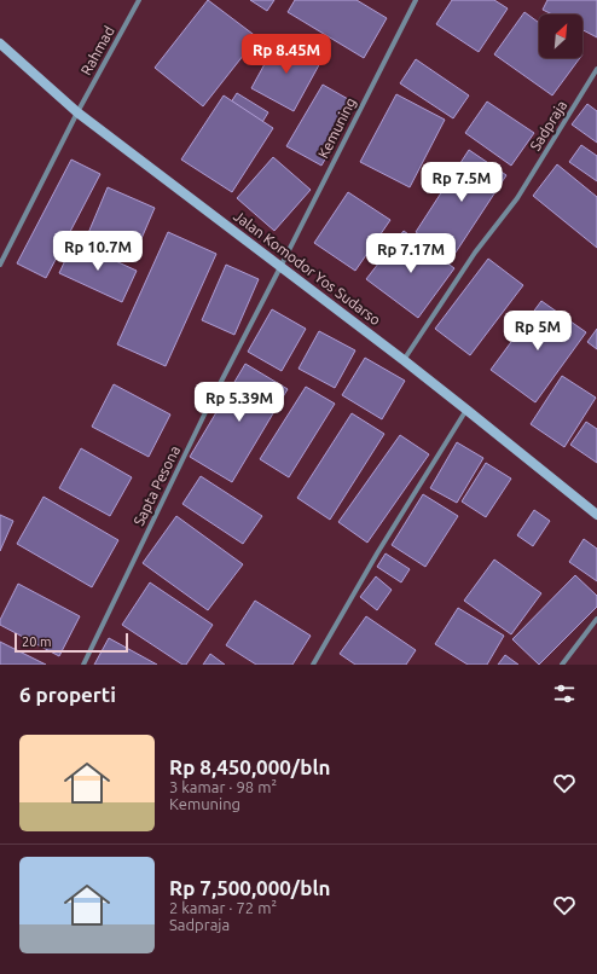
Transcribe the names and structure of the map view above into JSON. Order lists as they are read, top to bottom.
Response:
{
  "streets": {
    "street": [
      "Rahmad",
      "Sadpraja",
      "Kemuning",
      "Jalan Komodor Yos Sudarso",
      "Sapta Pesona"
    ]
  },
  "crossings": [
    ["Rahmad", "Jalan Komodor Yos Sudarso"],
    ["Sadpraja", "Jalan Komodor Yos Sudarso"],
    ["Kemuning", "Jalan Komodor Yos Sudarso"],
    ["Kemuning", "Sapta Pesona"],
    ["Jalan Komodor Yos Sudarso", "Sapta Pesona"]
  ],
  "scale_bar": "20 m",
  "north": "top right",
  "page": {
    "price": [
      "Rp 8.45M",
      "Rp 7.5M",
      "Rp 10.7M",
      "Rp 7.17M",
      "Rp 5M",
      "Rp 5.39M"
    ],
    "scale": "20 m",
    "heading": "6 properti",
    "list": [
      {
        "name": "Rp 8,450,000/bln",
        "note": "3 kamar · 98 m² · Kemuning"
      },
      {
        "name": "Rp 7,500,000/bln",
        "note": "2 kamar · 72 m² · Sadpraja"
      }
    ]
  }
}
